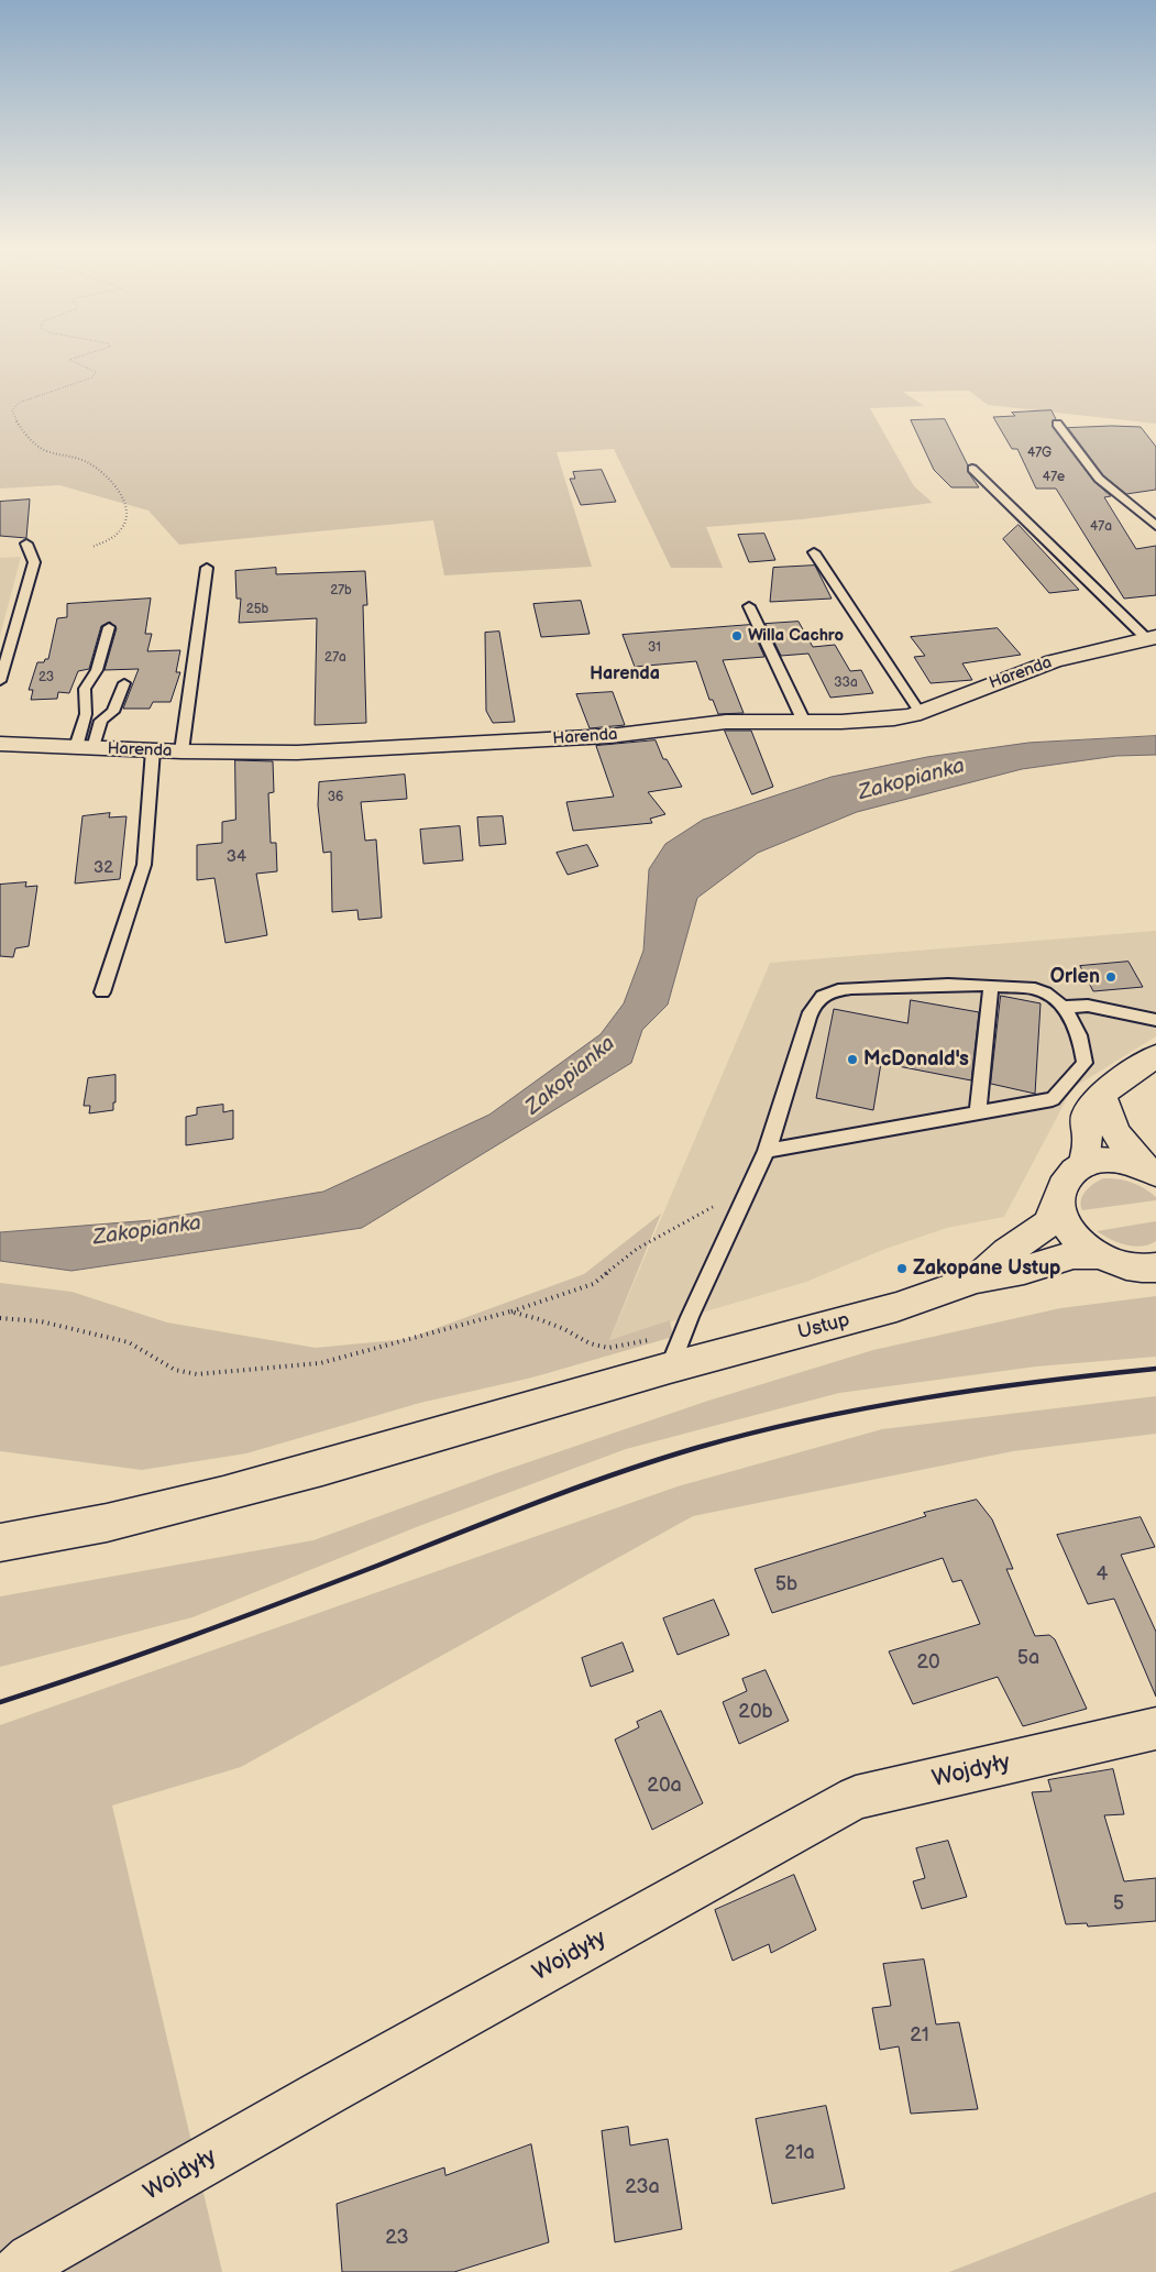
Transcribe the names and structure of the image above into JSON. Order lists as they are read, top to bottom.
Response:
{
  "streets": {
    "street": ["Harenda", "Ustup", "Wojdyły"]
  },
  "districts": ["Harenda"],
  "water": ["Zakopianka"],
  "places": [
    "Willa Cachro",
    "Orlen",
    "McDonald's",
    "Zakopane Ustup"
  ],
  "house_numbers": [
    "47G",
    "47e",
    "47a",
    "27b",
    "25b",
    "31",
    "27a",
    "23",
    "33a",
    "36",
    "34",
    "32",
    "4",
    "5b",
    "5a",
    "20",
    "20b",
    "20a",
    "5",
    "21",
    "21a",
    "23a",
    "23"
  ]
}
